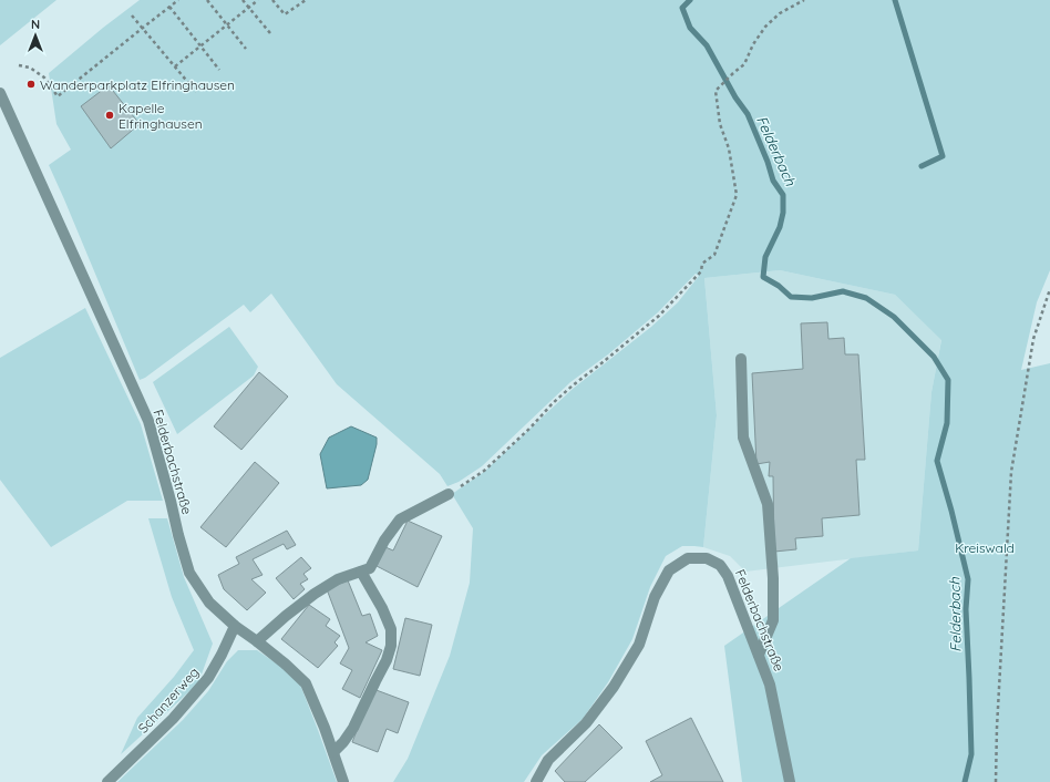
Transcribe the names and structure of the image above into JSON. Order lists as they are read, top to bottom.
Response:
{
  "streets": {
    "street": ["Felderbachstraße", "Schanzerweg"]
  },
  "crossings": [
    ["Felderbachstraße", "Schanzerweg"]
  ],
  "water": ["Felderbach"],
  "parks": ["Kreiswald"],
  "places": ["Wanderparkplatz Elfringhausen", "Kapelle Elfringhausen"],
  "north": "top"
}
